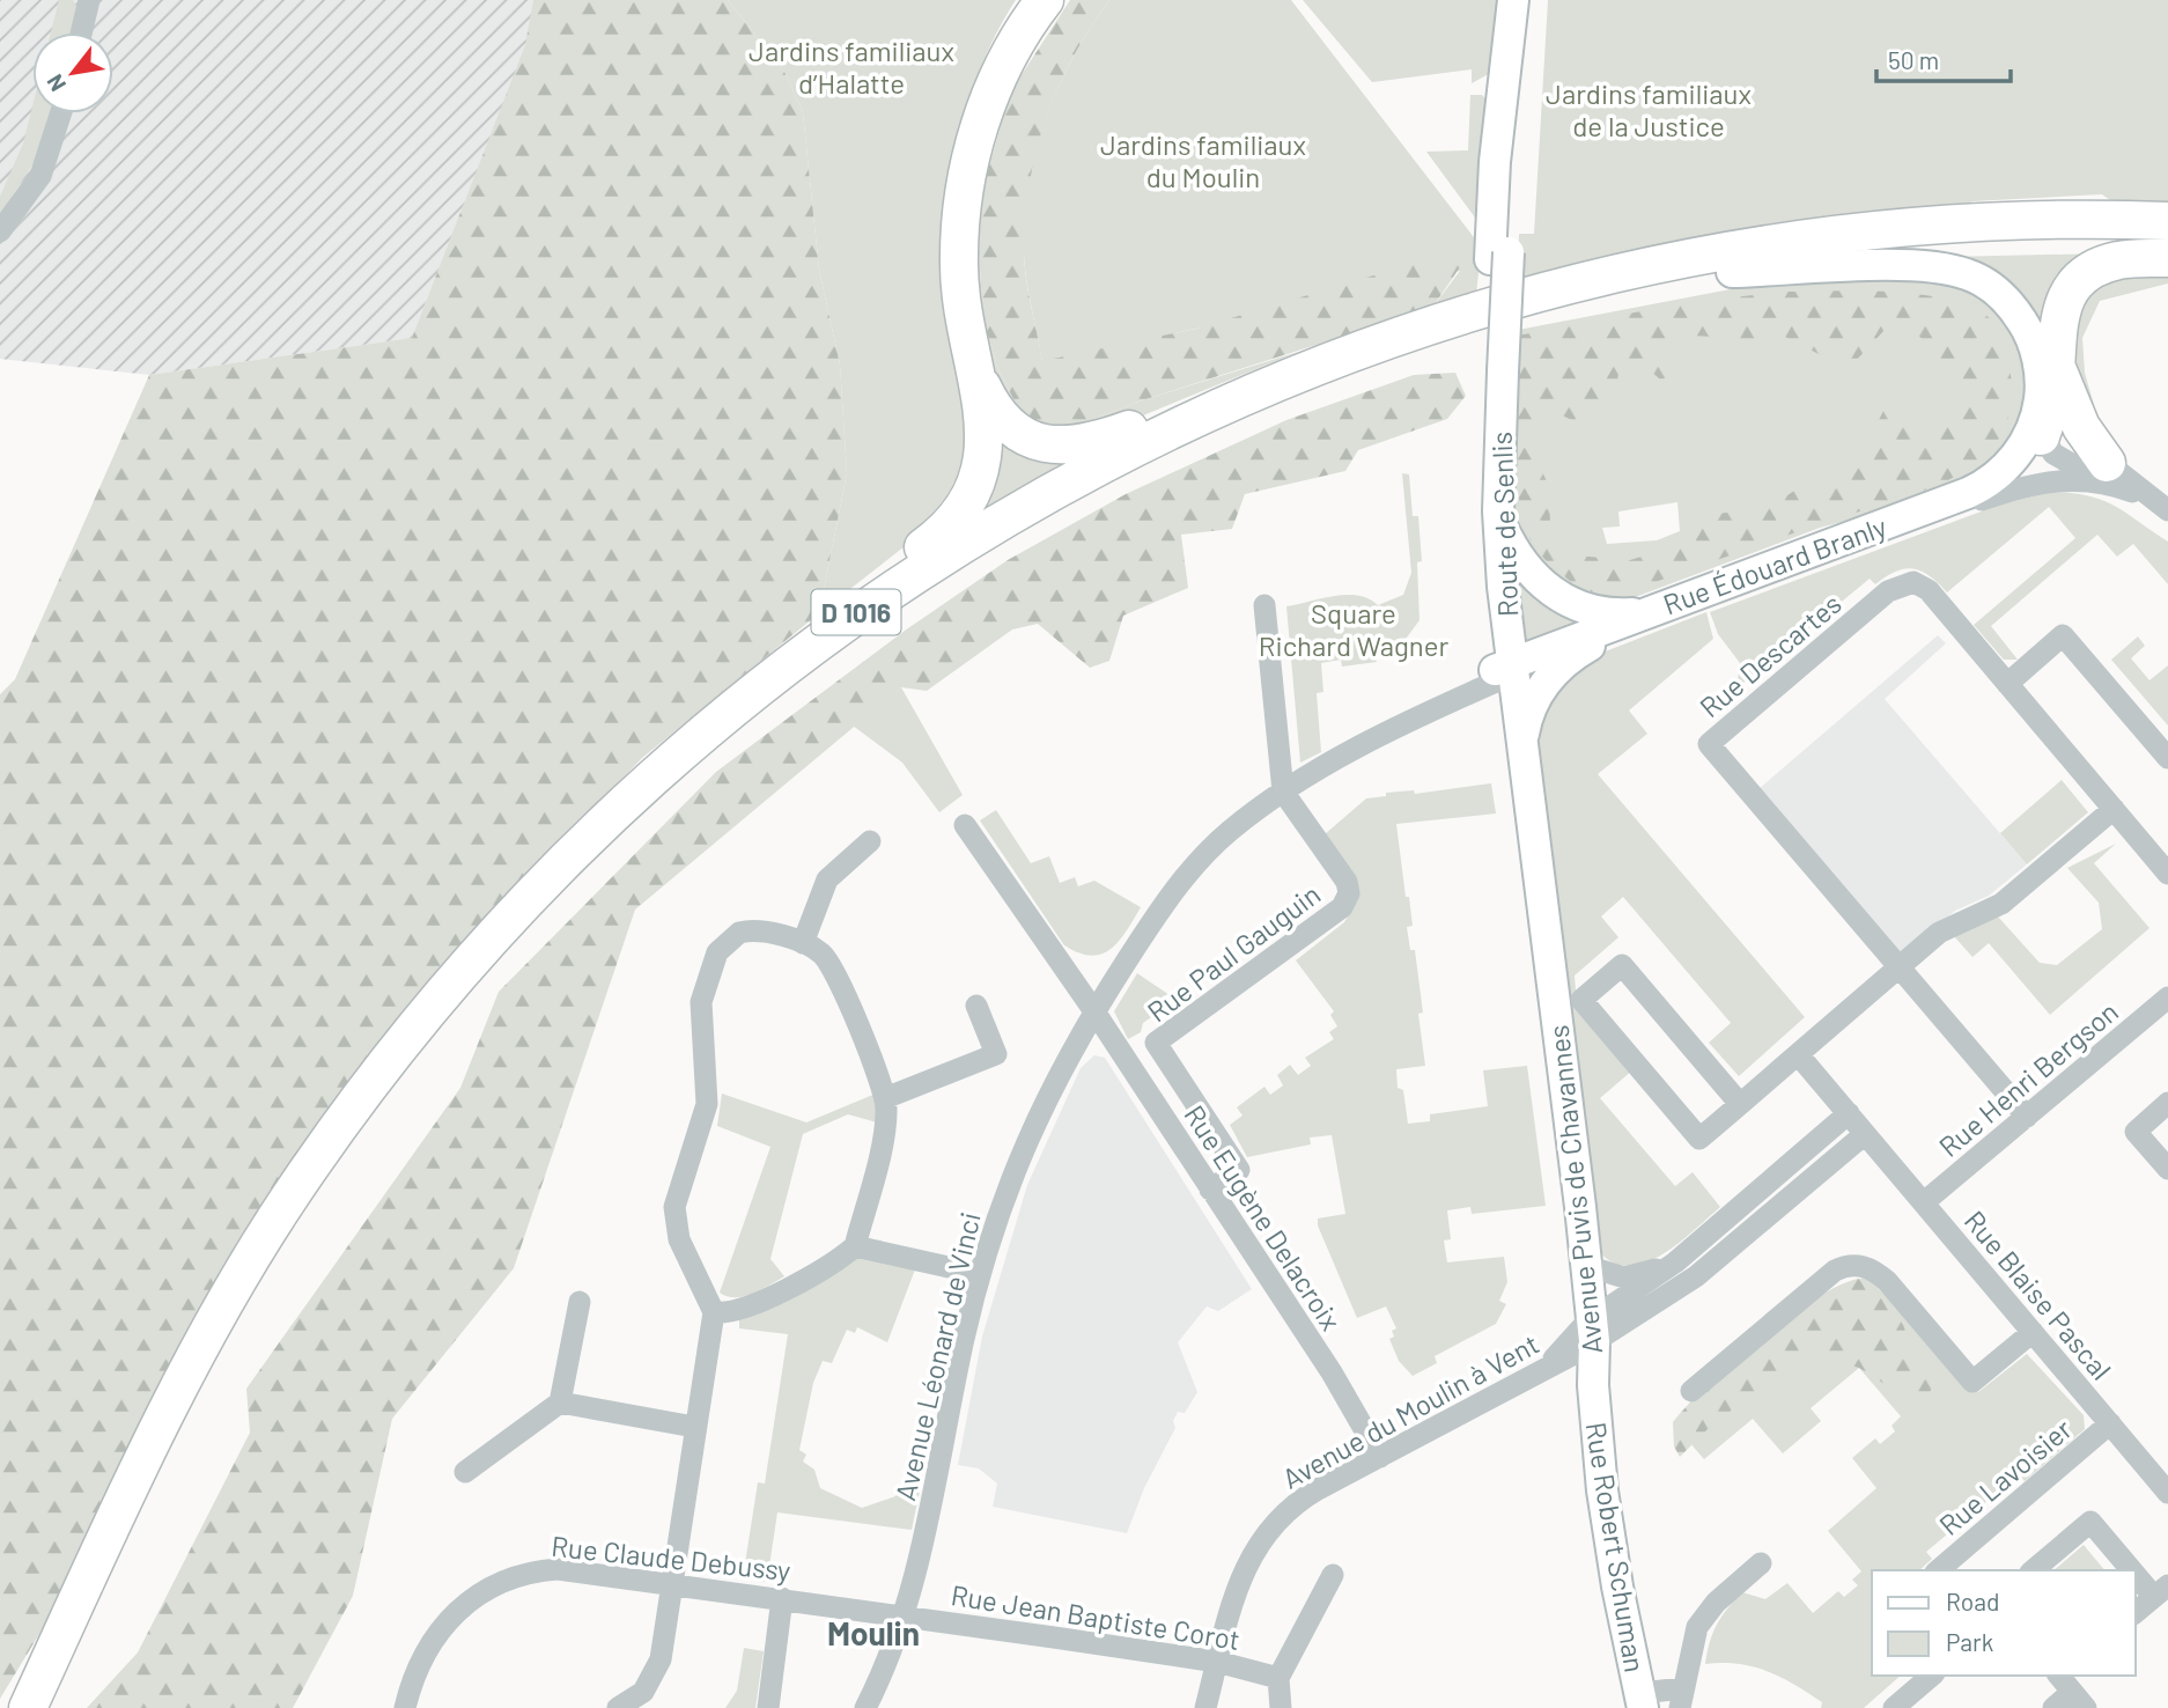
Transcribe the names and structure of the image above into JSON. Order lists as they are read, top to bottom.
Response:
{
  "streets": {
    "highway": ["D 1016"],
    "main road": [
      "Route de Senlis",
      "Rue Édouard Branly",
      "Avenue Puvis de Chavannes",
      "Rue Robert Schuman"
    ],
    "street": [
      "Rue Descartes",
      "Rue Paul Gauguin",
      "Rue Henri Bergson",
      "Rue Eugène Delacroix",
      "Rue Blaise Pascal",
      "Avenue Léonard de Vinci",
      "Avenue du Moulin à Vent",
      "Rue Lavoisier",
      "Rue Claude Debussy",
      "Rue Jean Baptiste Corot"
    ]
  },
  "crossings": [
    ["Route de Senlis", "Rue Édouard Branly"],
    ["Route de Senlis", "Avenue Puvis de Chavannes"],
    ["Route de Senlis", "Avenue Léonard de Vinci"],
    ["Rue Édouard Branly", "Avenue Puvis de Chavannes"],
    ["Rue Édouard Branly", "Avenue Léonard de Vinci"],
    ["Rue Descartes", "Rue Henri Bergson"],
    ["Rue Paul Gauguin", "Rue Eugène Delacroix"],
    ["Rue Paul Gauguin", "Avenue Léonard de Vinci"],
    ["Rue Henri Bergson", "Rue Blaise Pascal"],
    ["Avenue Puvis de Chavannes", "Avenue Léonard de Vinci"],
    ["Avenue Puvis de Chavannes", "Avenue du Moulin à Vent"],
    ["Avenue Puvis de Chavannes", "Rue Robert Schuman"],
    ["Rue Eugène Delacroix", "Avenue Léonard de Vinci"],
    ["Rue Eugène Delacroix", "Avenue du Moulin à Vent"],
    ["Rue Blaise Pascal", "Rue Lavoisier"],
    ["Avenue Léonard de Vinci", "Rue Claude Debussy"],
    ["Avenue Léonard de Vinci", "Rue Jean Baptiste Corot"],
    ["Avenue du Moulin à Vent", "Rue Jean Baptiste Corot"],
    ["Rue Claude Debussy", "Rue Jean Baptiste Corot"]
  ],
  "districts": ["Moulin"],
  "parks": [
    "Jardins familiaux d’Halatte",
    "Jardins familiaux de la Justice",
    "Jardins familiaux du Moulin",
    "Square Richard Wagner"
  ],
  "legend": ["Road", "Park"],
  "scale_bar": "50 m",
  "north": "bottom left"
}
